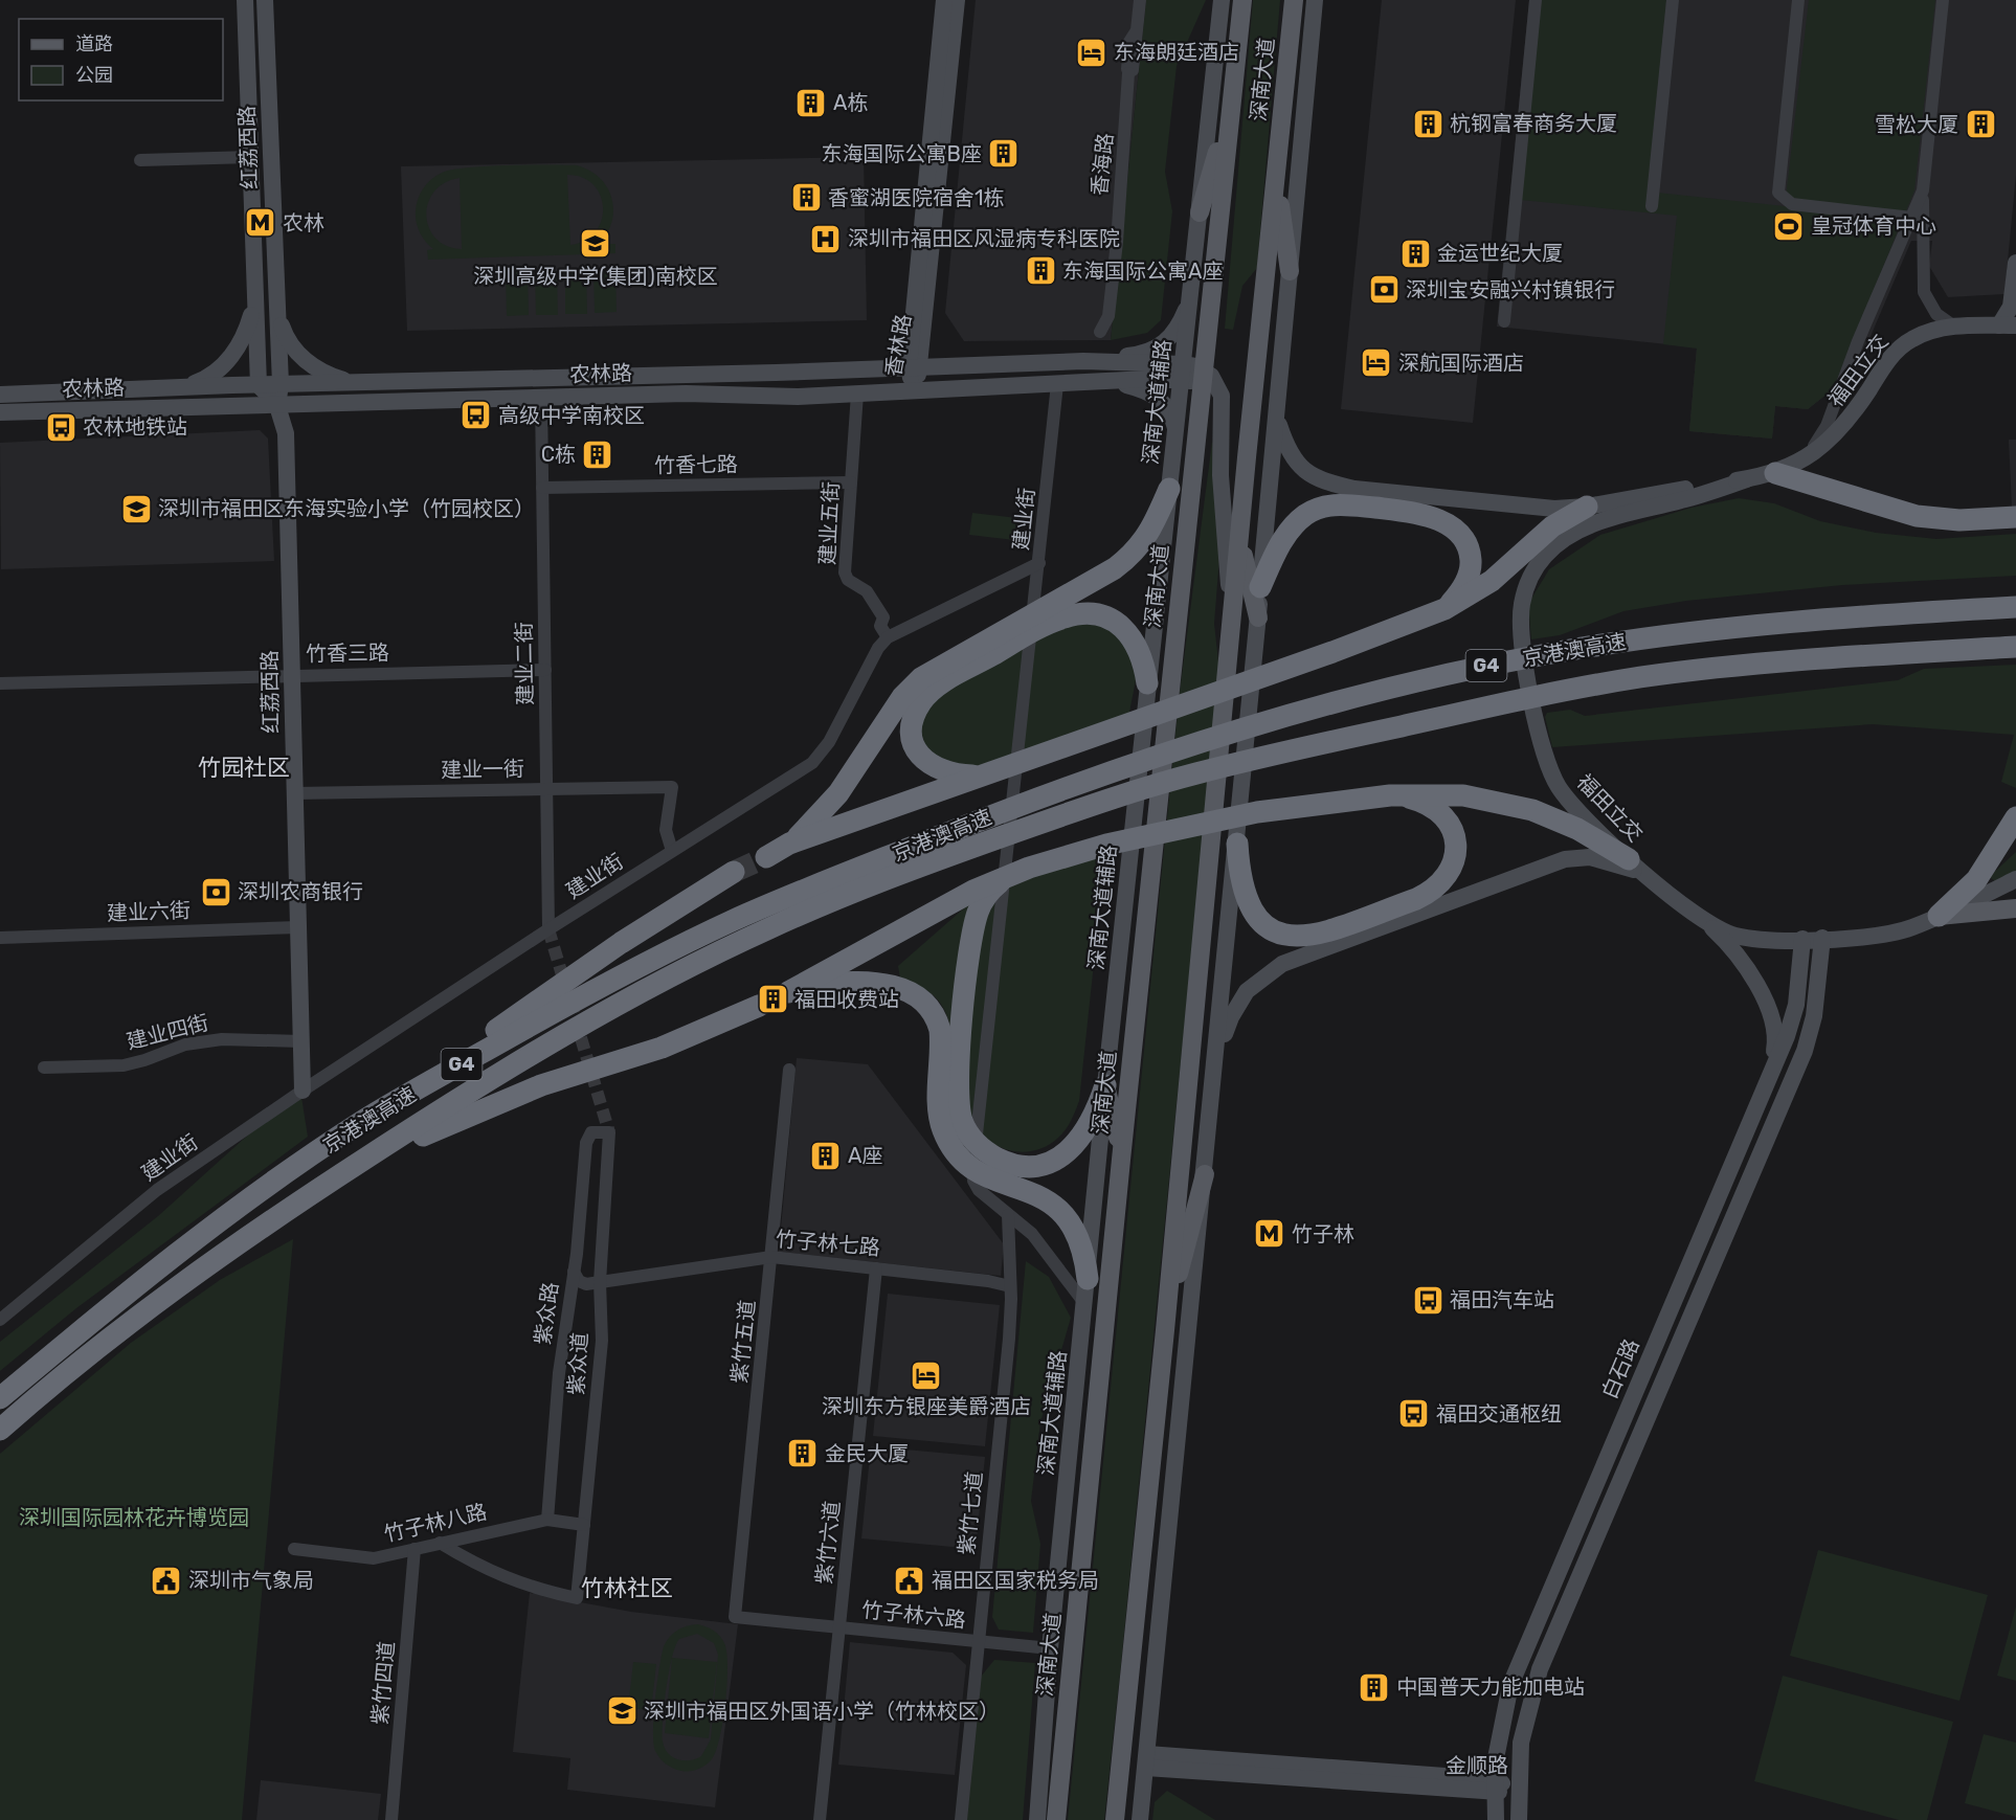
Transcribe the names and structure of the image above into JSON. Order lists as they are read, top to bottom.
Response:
{
  "streets": {
    "highway": ["京港澳高速", "G4"],
    "main road": [
      "深南大道",
      "红荔西路",
      "香林路",
      "福田立交",
      "农林路",
      "深南大道辅路",
      "白石路",
      "金顺路"
    ],
    "street": [
      "香海路",
      "竹香七路",
      "建业街",
      "建业五街",
      "竹香三路",
      "建业二街",
      "建业一街",
      "建业六街",
      "建业四街",
      "竹子林七路",
      "紫众路",
      "紫竹五道",
      "紫众道",
      "紫竹七道",
      "竹子林八路",
      "紫竹六道",
      "竹子林六路",
      "紫竹四道"
    ]
  },
  "crossings": [
    ["红荔西路", "农林路"],
    ["红荔西路", "建业街"],
    ["红荔西路", "竹香三路"],
    ["红荔西路", "建业一街"],
    ["红荔西路", "建业六街"],
    ["红荔西路", "建业四街"],
    ["香林路", "农林路"],
    ["福田立交", "白石路"],
    ["农林路", "深南大道辅路"],
    ["农林路", "建业街"],
    ["农林路", "建业五街"],
    ["农林路", "建业二街"],
    ["深南大道辅路", "竹子林六路"],
    ["竹香七路", "建业五街"],
    ["竹香七路", "建业二街"],
    ["建业街", "建业五街"],
    ["建业街", "建业二街"],
    ["建业街", "建业一街"],
    ["竹香三路", "建业二街"],
    ["建业二街", "建业一街"],
    ["竹子林七路", "紫竹五道"],
    ["竹子林七路", "紫众道"],
    ["竹子林七路", "紫竹七道"],
    ["竹子林七路", "紫竹六道"],
    ["紫众路", "紫众道"],
    ["紫众路", "竹子林八路"],
    ["紫竹五道", "竹子林六路"],
    ["紫众道", "竹子林八路"],
    ["白石路", "金顺路"],
    ["紫竹七道", "竹子林六路"],
    ["竹子林八路", "紫竹四道"],
    ["紫竹六道", "竹子林六路"]
  ],
  "districts": ["竹园社区", "竹林社区"],
  "parks": ["深圳国际园林花卉博览园"],
  "places": {
    "hotel": ["东海朗廷酒店", "深航国际酒店", "深圳东方银座美爵酒店"],
    "building": [
      "A栋",
      "杭钢富春商务大厦",
      "雪松大厦",
      "东海国际公寓B座",
      "香蜜湖医院宿舍1栋",
      "金运世纪大厦",
      "东海国际公寓A座",
      "C栋",
      "福田收费站",
      "A座",
      "金民大厦",
      "中国普天力能加电站"
    ],
    "metro station": ["农林", "竹子林"],
    "sports": ["皇冠体育中心"],
    "hospital": ["深圳市福田区风湿病专科医院"],
    "school or university": ["深圳高级中学(集团)南校区", "深圳市福田区东海实验小学（竹园校区）", "深圳市福田区外国语小学（竹林校区）"],
    "bank": ["深圳宝安融兴村镇银行", "深圳农商银行"],
    "bus stop": [
      "高级中学南校区",
      "农林地铁站",
      "福田汽车站",
      "福田交通枢纽"
    ],
    "public building": ["深圳市气象局", "福田区国家税务局"]
  },
  "legend": ["道路", "公园"]
}
